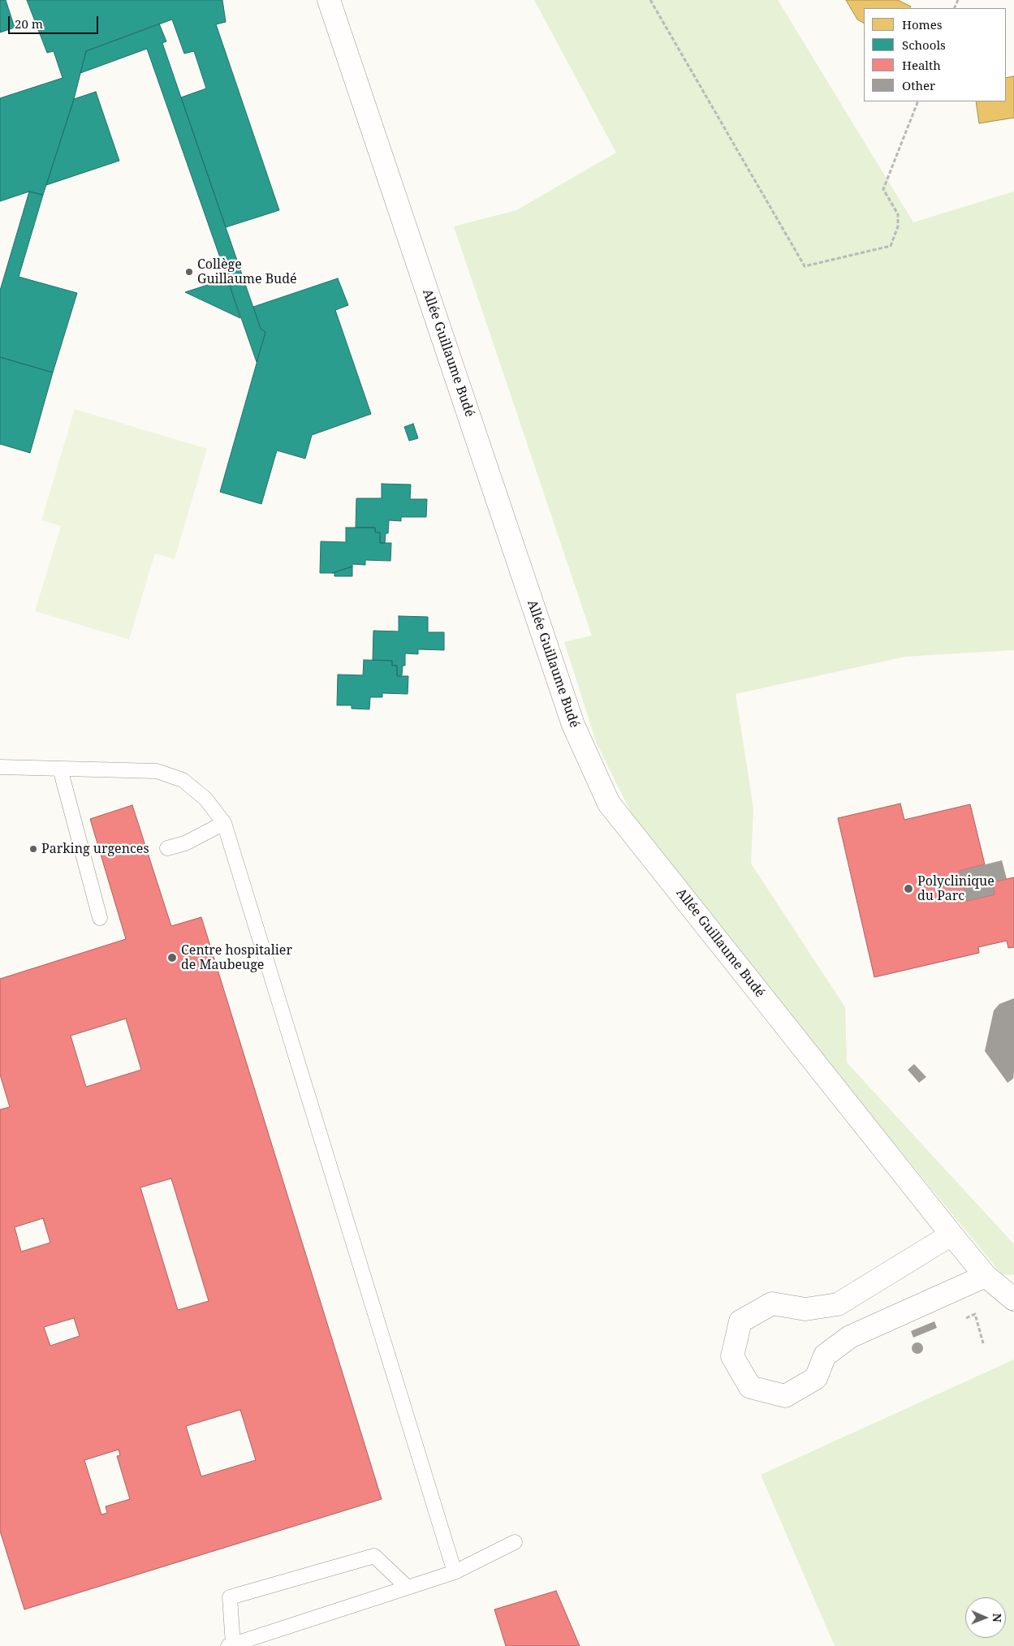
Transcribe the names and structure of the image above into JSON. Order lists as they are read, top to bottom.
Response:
{
  "streets": {
    "street": ["Allée Guillaume Budé"]
  },
  "places": [
    "Collège Guillaume Budé",
    "Parking urgences",
    "Polyclinique du Parc",
    "Centre hospitalier de Maubeuge"
  ],
  "legend": [
    "Homes",
    "Schools",
    "Health",
    "Other"
  ],
  "scale_bar": "20 m",
  "north": "right"
}
